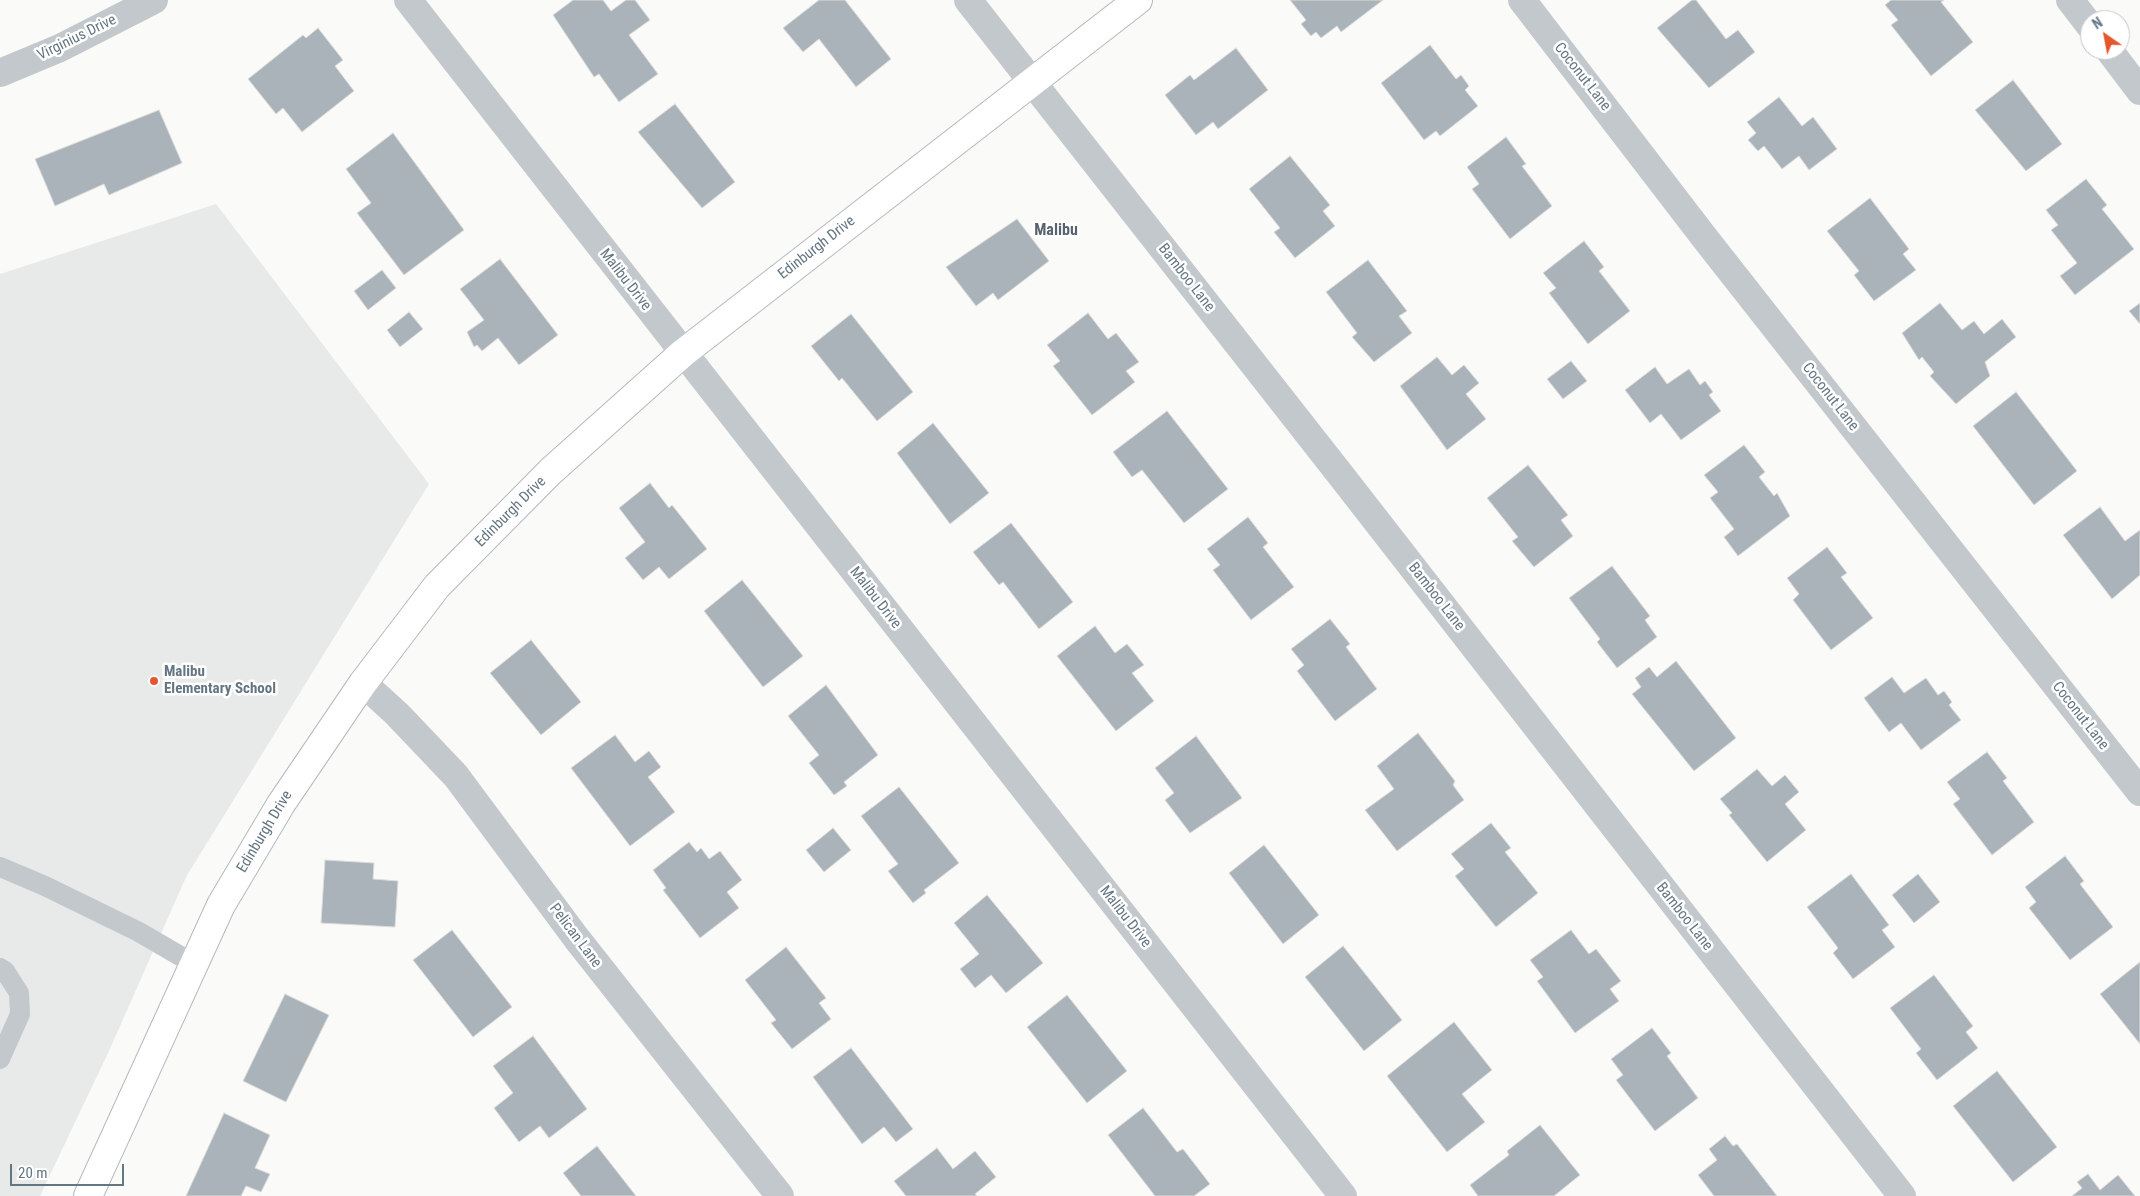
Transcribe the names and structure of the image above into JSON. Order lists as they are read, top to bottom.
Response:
{
  "streets": {
    "street": [
      "Virginius Drive",
      "Coconut Lane",
      "Edinburgh Drive",
      "Bamboo Lane",
      "Malibu Drive",
      "Pelican Lane"
    ]
  },
  "crossings": [
    ["Edinburgh Drive", "Bamboo Lane"],
    ["Edinburgh Drive", "Malibu Drive"],
    ["Edinburgh Drive", "Pelican Lane"]
  ],
  "districts": ["Malibu"],
  "places": ["Malibu Elementary School"],
  "scale_bar": "20 m",
  "north": "top left"
}
